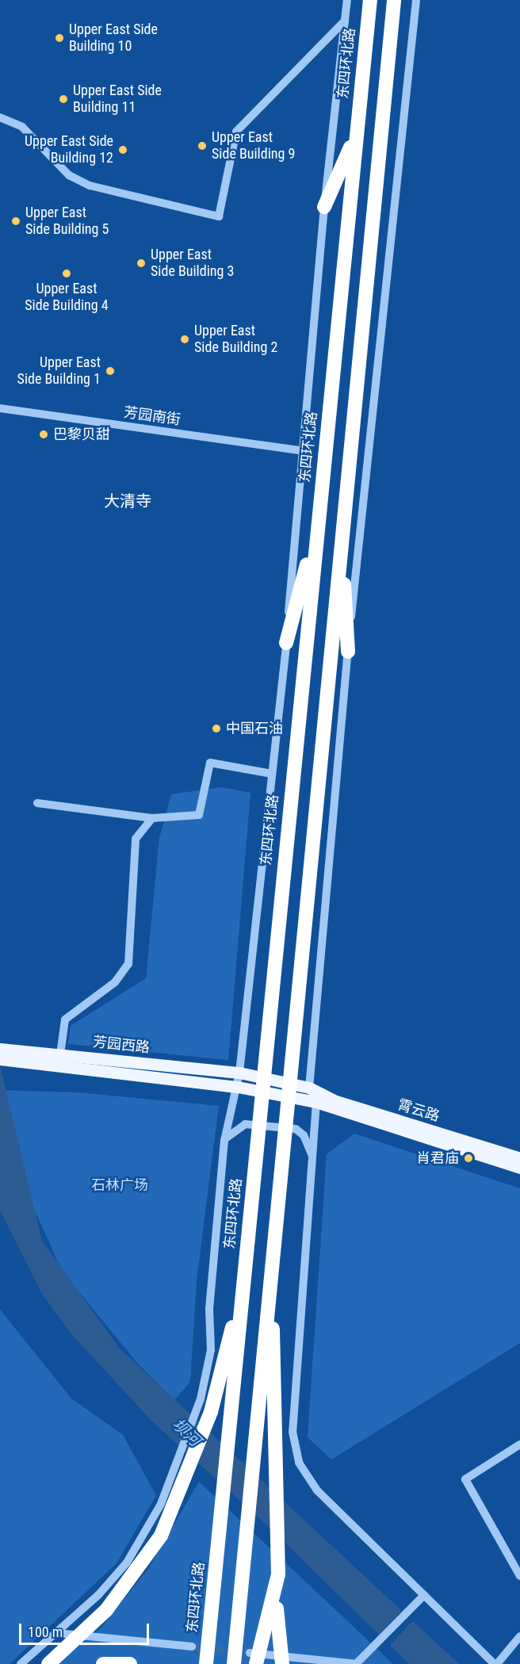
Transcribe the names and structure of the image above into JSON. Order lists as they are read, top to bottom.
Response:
{
  "streets": {
    "highway": ["东四环北路"],
    "main road": ["芳园西路", "霄云路"],
    "street": ["芳园南街"]
  },
  "crossings": [
    ["东四环北路", "芳园南街"],
    ["东四环北路", "芳园西路"],
    ["芳园西路", "霄云路"]
  ],
  "districts": ["大清寺"],
  "water": ["坝河"],
  "parks": ["石林广场"],
  "places": [
    "Upper East Side Building 10",
    "Upper East Side Building 11",
    "Upper East Side Building 9",
    "Upper East Side Building 12",
    "Upper East Side Building 5",
    "Upper East Side Building 3",
    "Upper East Side Building 4",
    "Upper East Side Building 2",
    "Upper East Side Building 1",
    "巴黎贝甜",
    "中国石油",
    "肖君庙"
  ],
  "scale_bar": "100 m"
}
